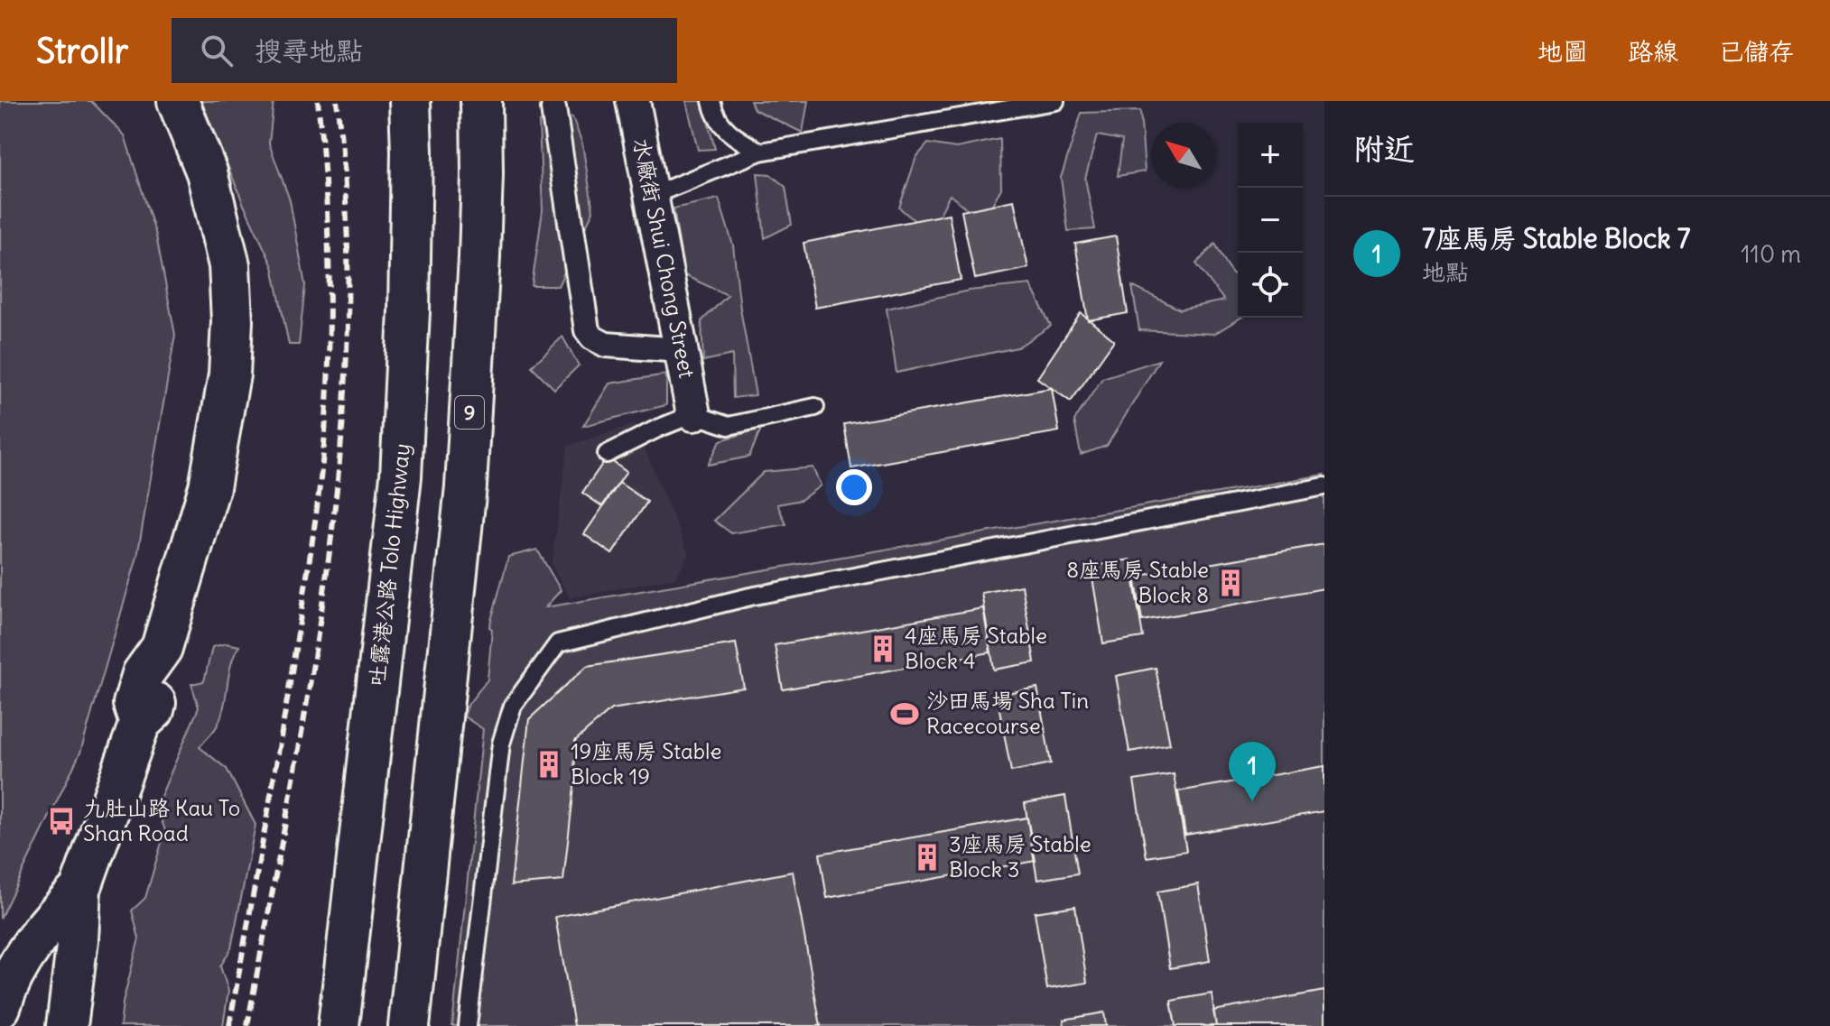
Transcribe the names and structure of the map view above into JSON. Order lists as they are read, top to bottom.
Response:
{
  "streets": {
    "main road": ["9", "吐露港公路 Tolo Highway"],
    "street": ["水廠街 Shui Chong Street"]
  },
  "places": {
    "building": [
      "8座馬房 Stable Block 8",
      "4座馬房 Stable Block 4",
      "19座馬房 Stable Block 19",
      "3座馬房 Stable Block 3"
    ],
    "sports": ["沙田馬場 Sha Tin Racecourse"],
    "bus stop": ["九肚山路 Kau To Shan Road"]
  },
  "north": "top left",
  "page": {
    "header": "Strollr",
    "search": "搜尋地點",
    "nav": ["地圖", "路線", "已儲存"],
    "heading": "附近",
    "map_buttons": ["+", "−"],
    "list": [
      {
        "mark": "1",
        "name": "7座馬房 Stable Block 7",
        "note": "地點",
        "value": "110 m"
      }
    ],
    "pins": "1"
  }
}
